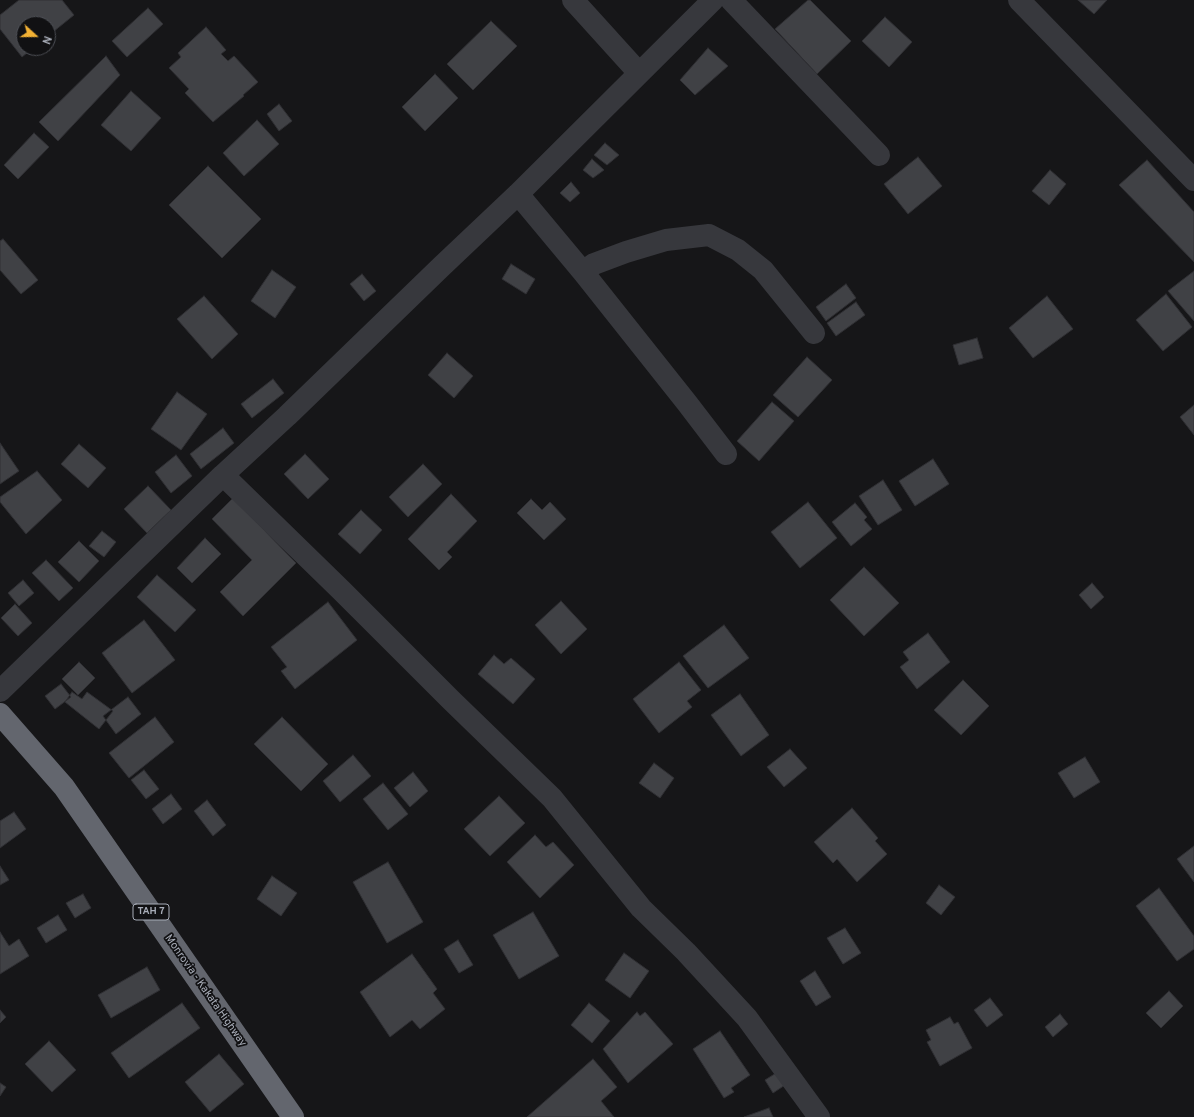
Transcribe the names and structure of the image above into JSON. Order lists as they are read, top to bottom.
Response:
{
  "streets": {
    "highway": ["TAH 7", "Monrovia - Kakata Highway"]
  },
  "north": "right"
}
